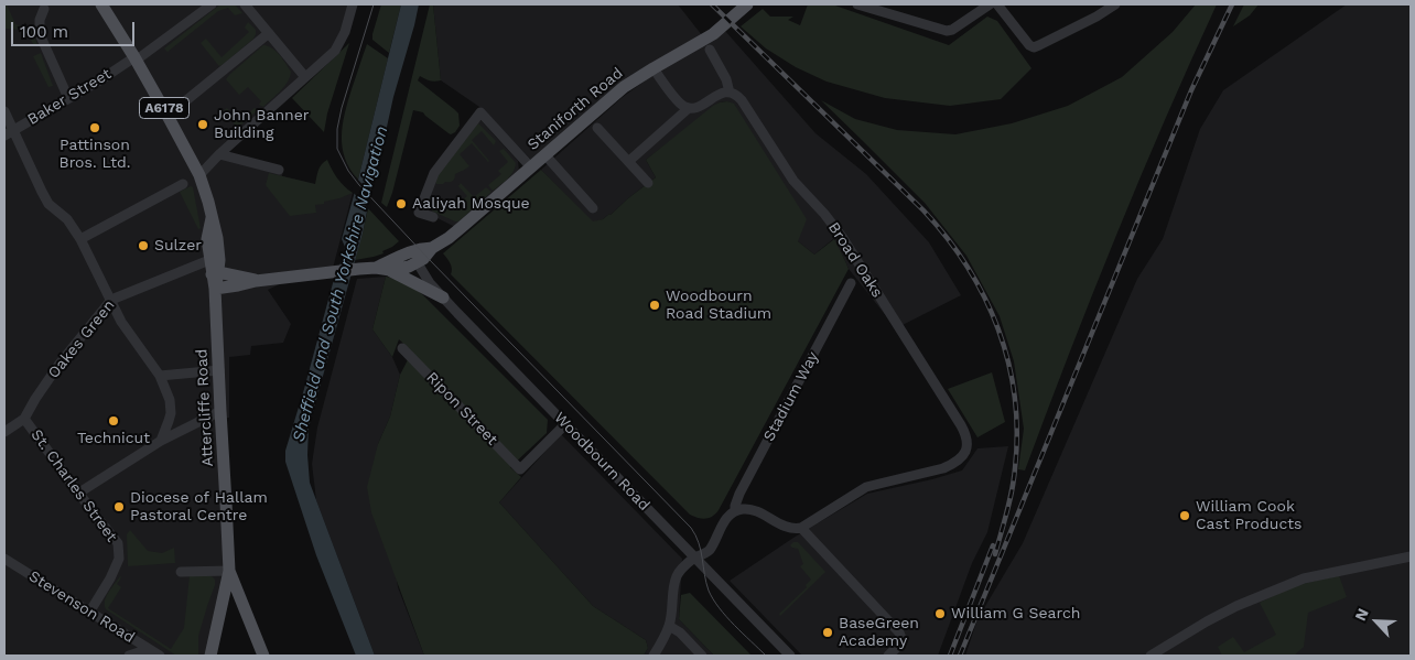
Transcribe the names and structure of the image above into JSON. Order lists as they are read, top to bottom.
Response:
{
  "streets": {
    "main road": ["A6178", "Staniforth Road", "Attercliffe Road"],
    "street": [
      "Baker Street",
      "Broad Oaks",
      "Oakes Green",
      "Stadium Way",
      "Ripon Street",
      "Woodbourn Road",
      "St. Charles Street",
      "Stevenson Road"
    ]
  },
  "crossings": [
    ["Baker Street", "Attercliffe Road"],
    ["Staniforth Road", "Attercliffe Road"],
    ["Staniforth Road", "Woodbourn Road"],
    ["Oakes Green", "Attercliffe Road"],
    ["Oakes Green", "St. Charles Street"],
    ["Stadium Way", "Woodbourn Road"],
    ["Ripon Street", "Woodbourn Road"],
    ["St. Charles Street", "Stevenson Road"]
  ],
  "water": ["Sheffield and South Yorkshire Navigation"],
  "places": [
    "John Banner Building",
    "Pattinson Bros. Ltd.",
    "Aaliyah Mosque",
    "Sulzer",
    "Woodbourn Road Stadium",
    "Technicut",
    "Diocese of Hallam Pastoral Centre",
    "William Cook Cast Products",
    "William G Search",
    "BaseGreen Academy"
  ],
  "scale_bar": "100 m",
  "north": "top left"
}
